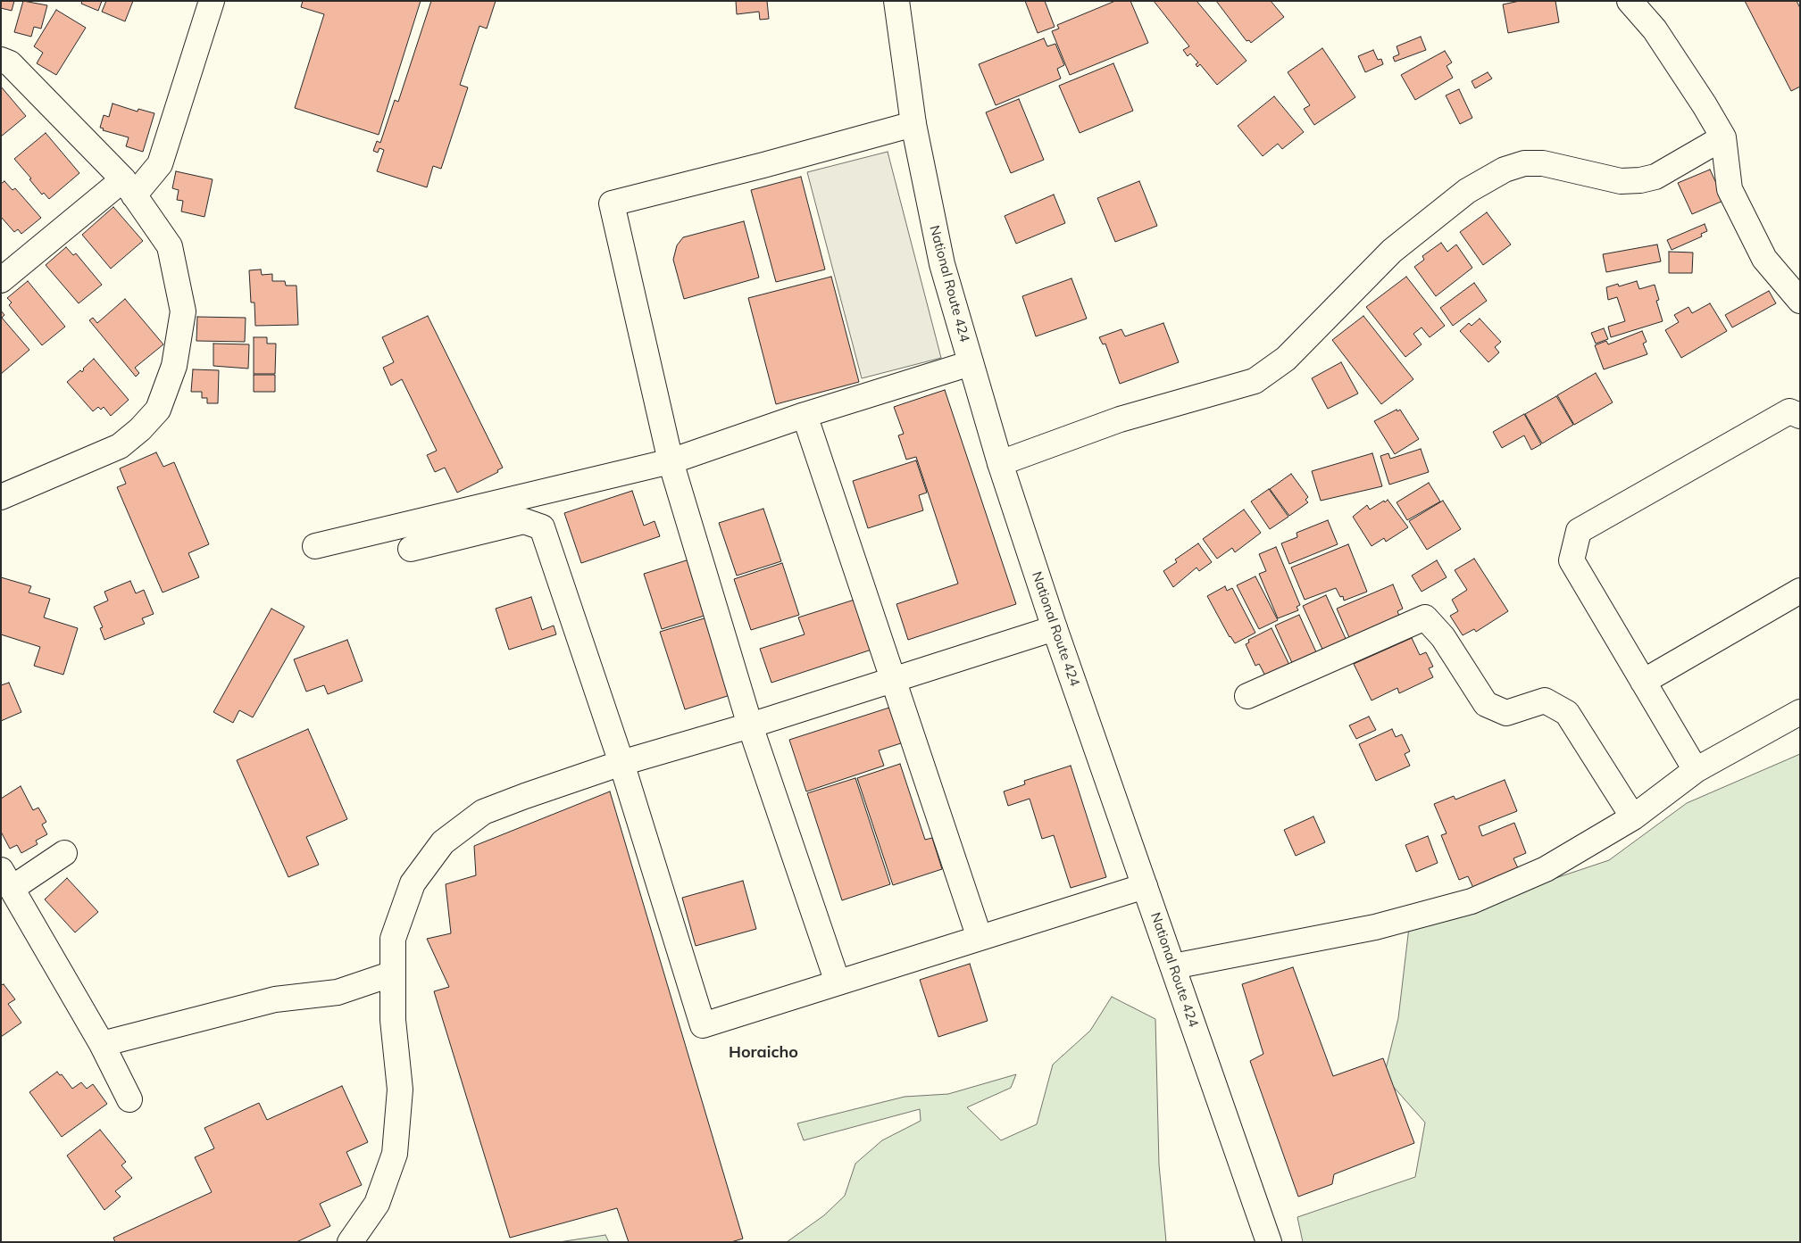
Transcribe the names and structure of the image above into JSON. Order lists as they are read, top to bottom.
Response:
{
  "streets": {
    "main road": ["National Route 424"]
  },
  "districts": ["Horaicho"]
}
